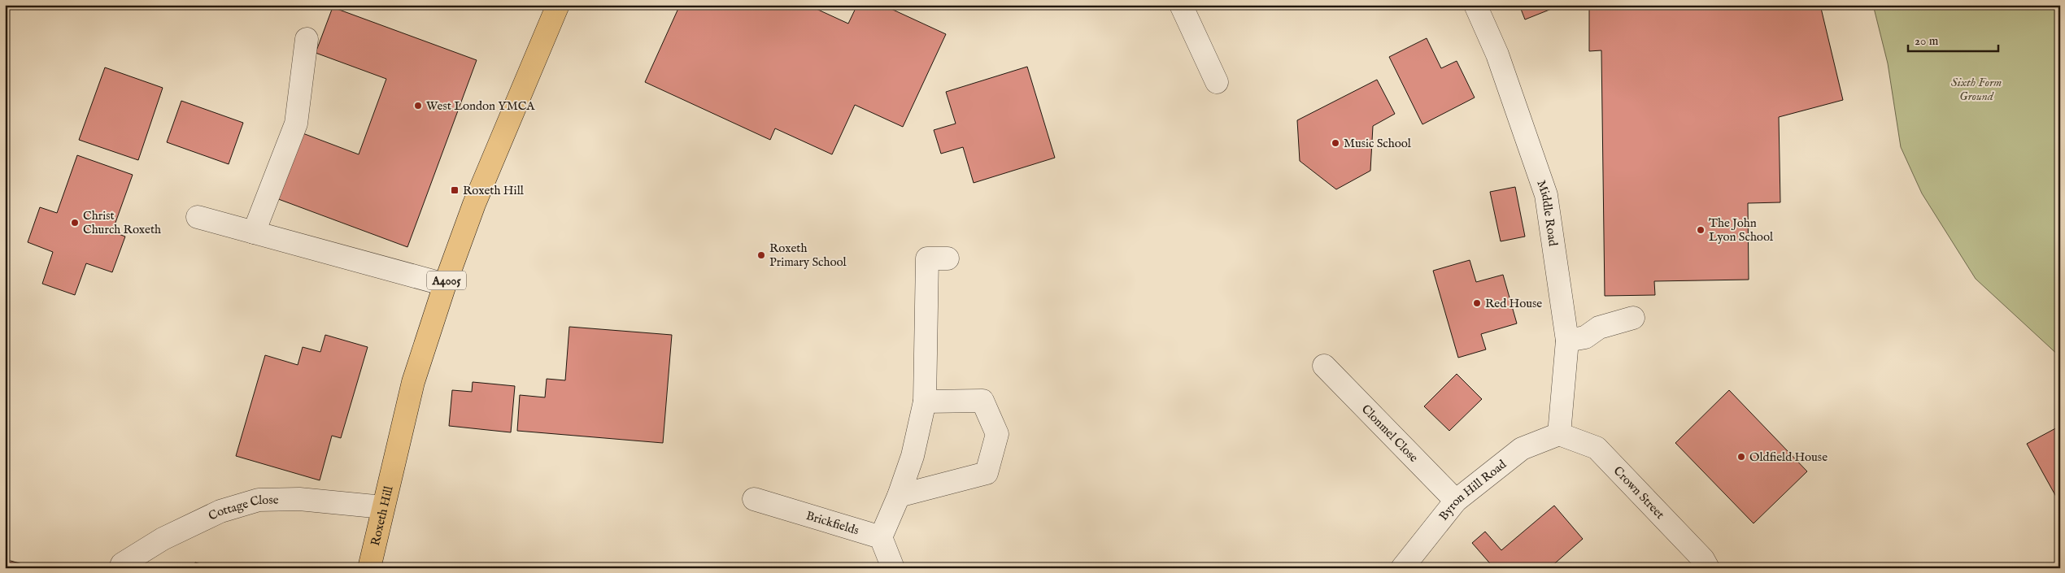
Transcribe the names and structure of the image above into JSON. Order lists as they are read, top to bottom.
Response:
{
  "streets": {
    "main road": ["A4005", "Roxeth Hill"],
    "street": [
      "Middle Road",
      "Clonmel Close",
      "Byron Hill Road",
      "Crown Street",
      "Cottage Close",
      "Brickfields"
    ]
  },
  "crossings": [
    ["Middle Road", "Byron Hill Road"],
    ["Middle Road", "Crown Street"],
    ["Clonmel Close", "Byron Hill Road"],
    ["Byron Hill Road", "Crown Street"],
    ["Cottage Close", "Roxeth Hill"]
  ],
  "parks": ["Sixth Form Ground"],
  "places": {
    "other": [
      "West London YMCA",
      "Music School",
      "Christ Church Roxeth",
      "The John Lyon School",
      "Roxeth Primary School",
      "Red House",
      "Oldfield House"
    ],
    "transit": ["Roxeth Hill"]
  },
  "scale_bar": "20 m"
}
